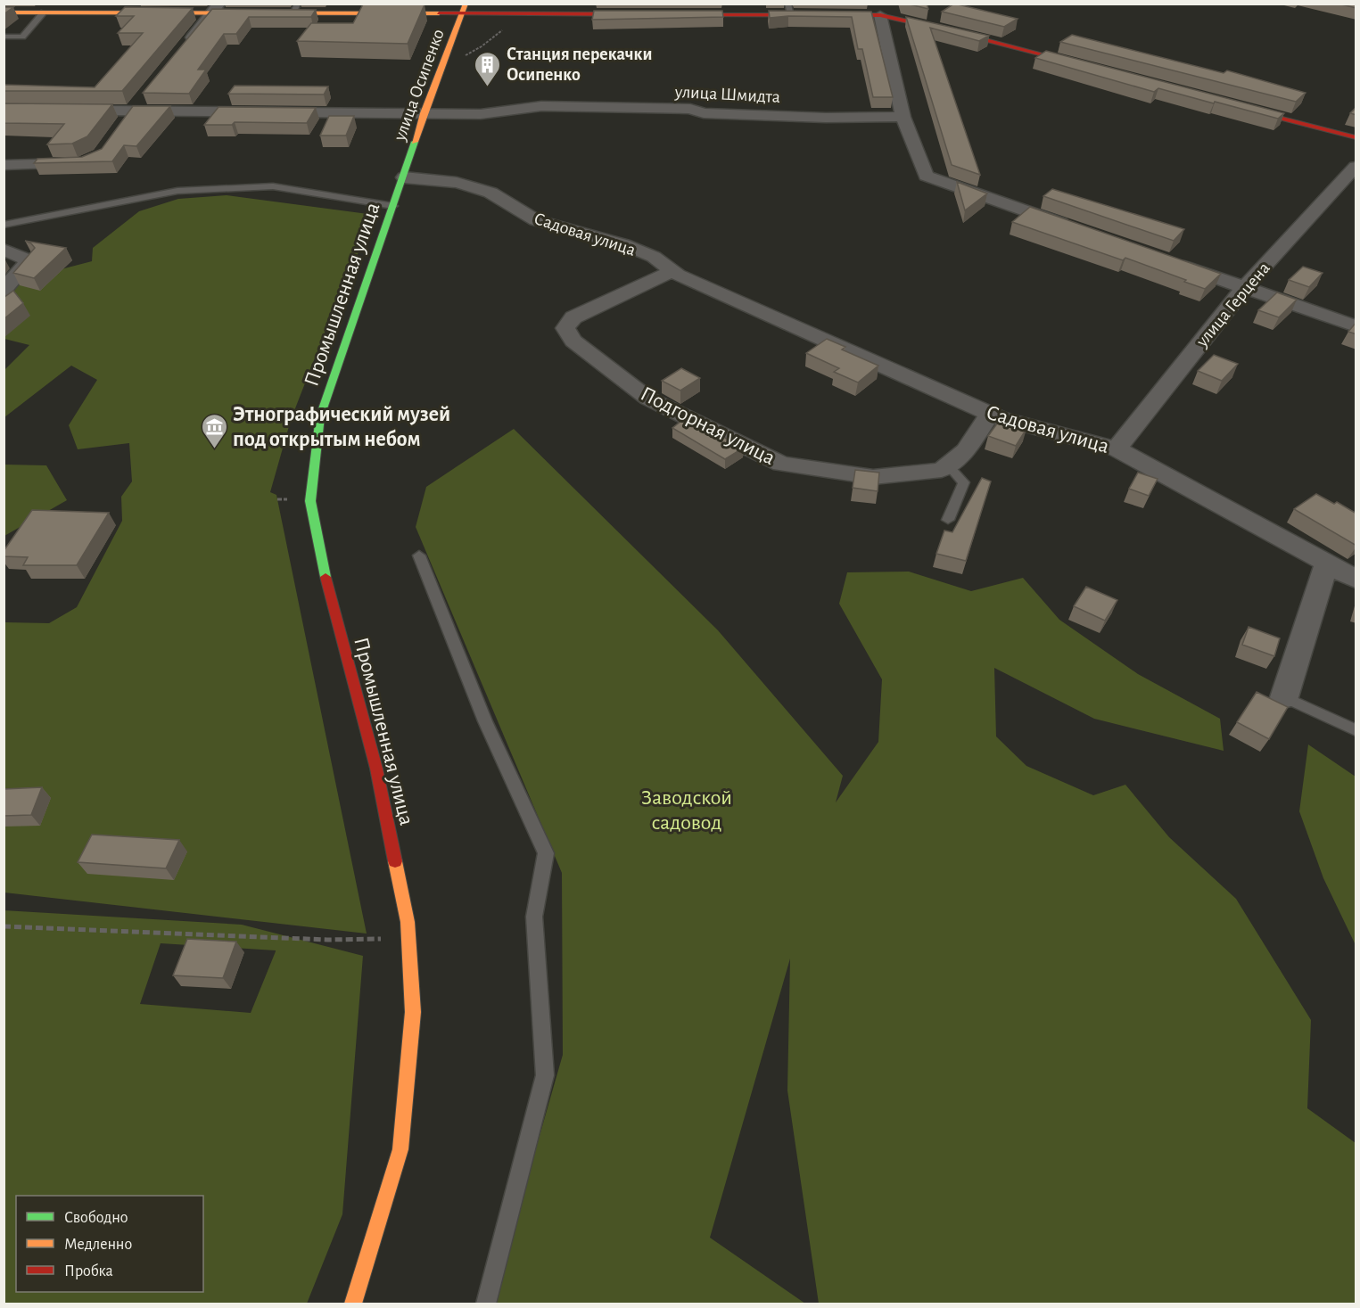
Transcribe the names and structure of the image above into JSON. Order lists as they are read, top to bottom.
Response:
{
  "streets": {
    "street": [
      "улица Осипенко",
      "улица Шмидта",
      "Садовая улица",
      "Промышленная улица",
      "улица Герцена",
      "Подгорная улица"
    ]
  },
  "crossings": [
    ["улица Осипенко", "улица Шмидта"],
    ["улица Осипенко", "Садовая улица"],
    ["улица Осипенко", "Промышленная улица"],
    ["Садовая улица", "Промышленная улица"],
    ["Садовая улица", "улица Герцена"],
    ["Садовая улица", "Подгорная улица"]
  ],
  "parks": ["Заводской садовод"],
  "places": {
    "building": ["Станция перекачки Осипенко"],
    "museum": ["Этнографический музей под открытым небом"]
  },
  "legend": ["Свободно", "Медленно", "Пробка"]
}
